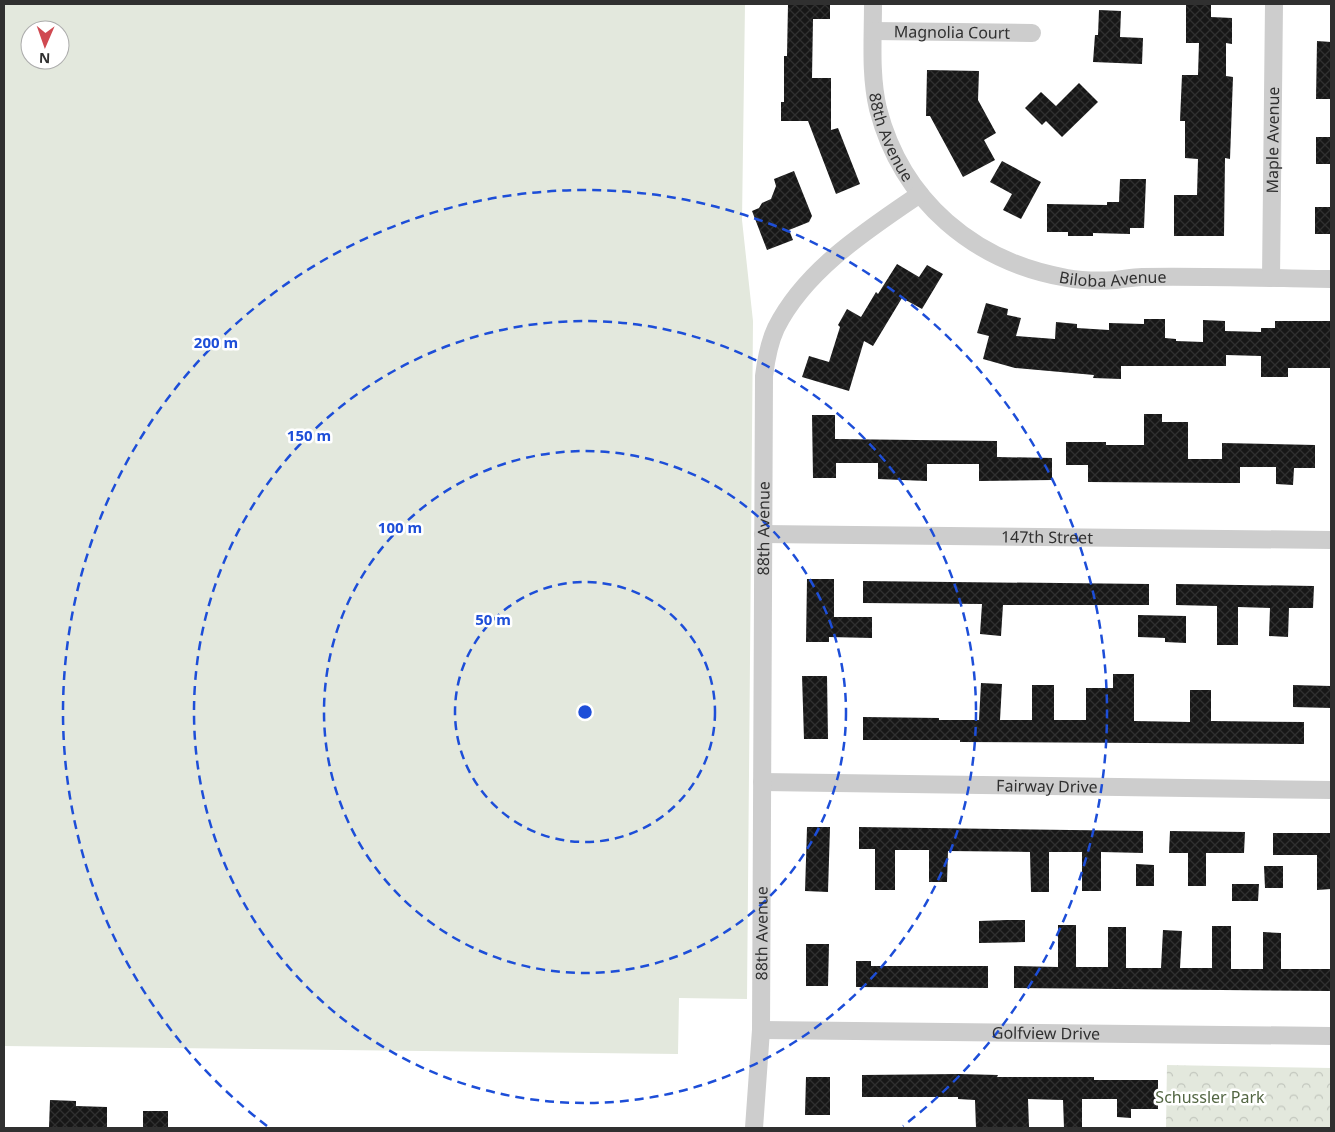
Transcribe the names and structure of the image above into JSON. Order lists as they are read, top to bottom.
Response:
{
  "streets": {
    "street": [
      "Magnolia Court",
      "88th Avenue",
      "Maple Avenue",
      "Biloba Avenue",
      "147th Street",
      "Fairway Drive",
      "Golfview Drive"
    ]
  },
  "crossings": [
    ["Magnolia Court", "88th Avenue"],
    ["88th Avenue", "Biloba Avenue"],
    ["88th Avenue", "147th Street"],
    ["88th Avenue", "Fairway Drive"],
    ["88th Avenue", "Golfview Drive"],
    ["Maple Avenue", "Biloba Avenue"]
  ],
  "parks": ["Schussler Park"],
  "north": "bottom",
  "rings": [
    "200 m",
    "150 m",
    "100 m",
    "50 m"
  ]
}
